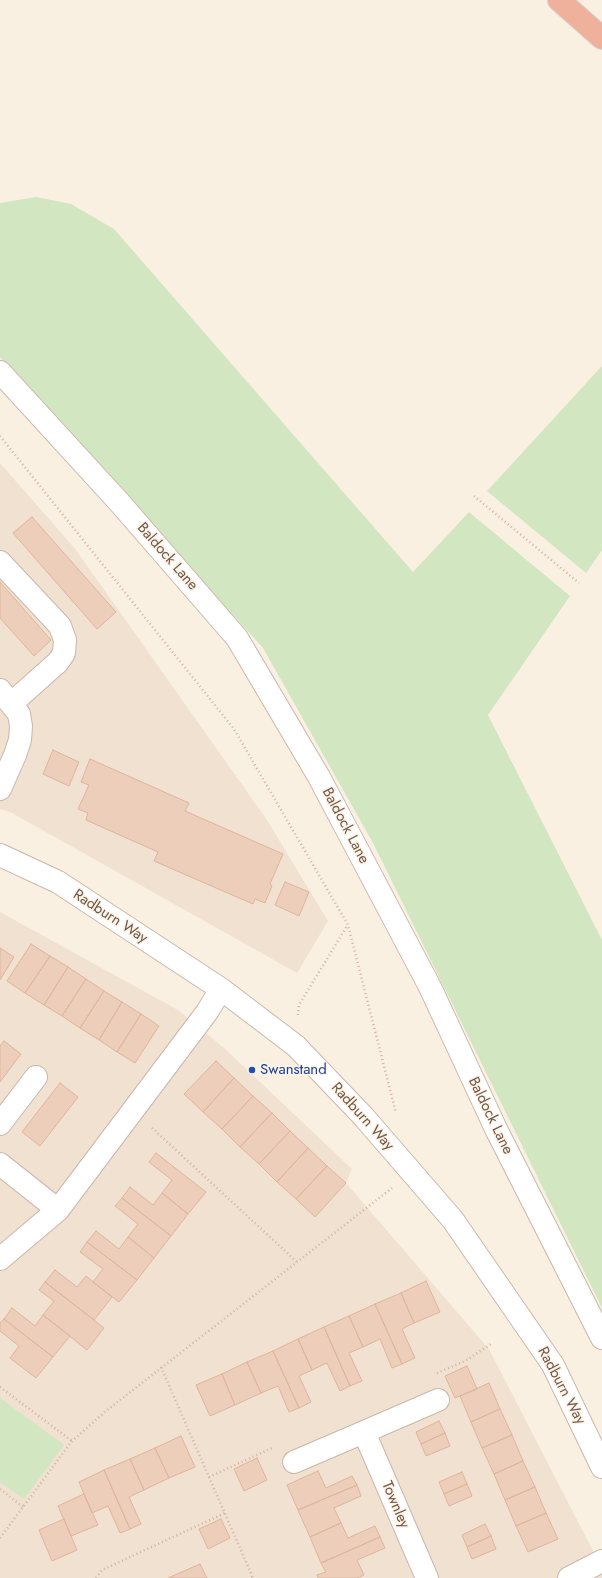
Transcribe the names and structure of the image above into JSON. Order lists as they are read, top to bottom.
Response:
{
  "streets": {
    "street": ["Baldock Lane", "Radburn Way", "Townley"]
  },
  "places": ["Swanstand"]
}
